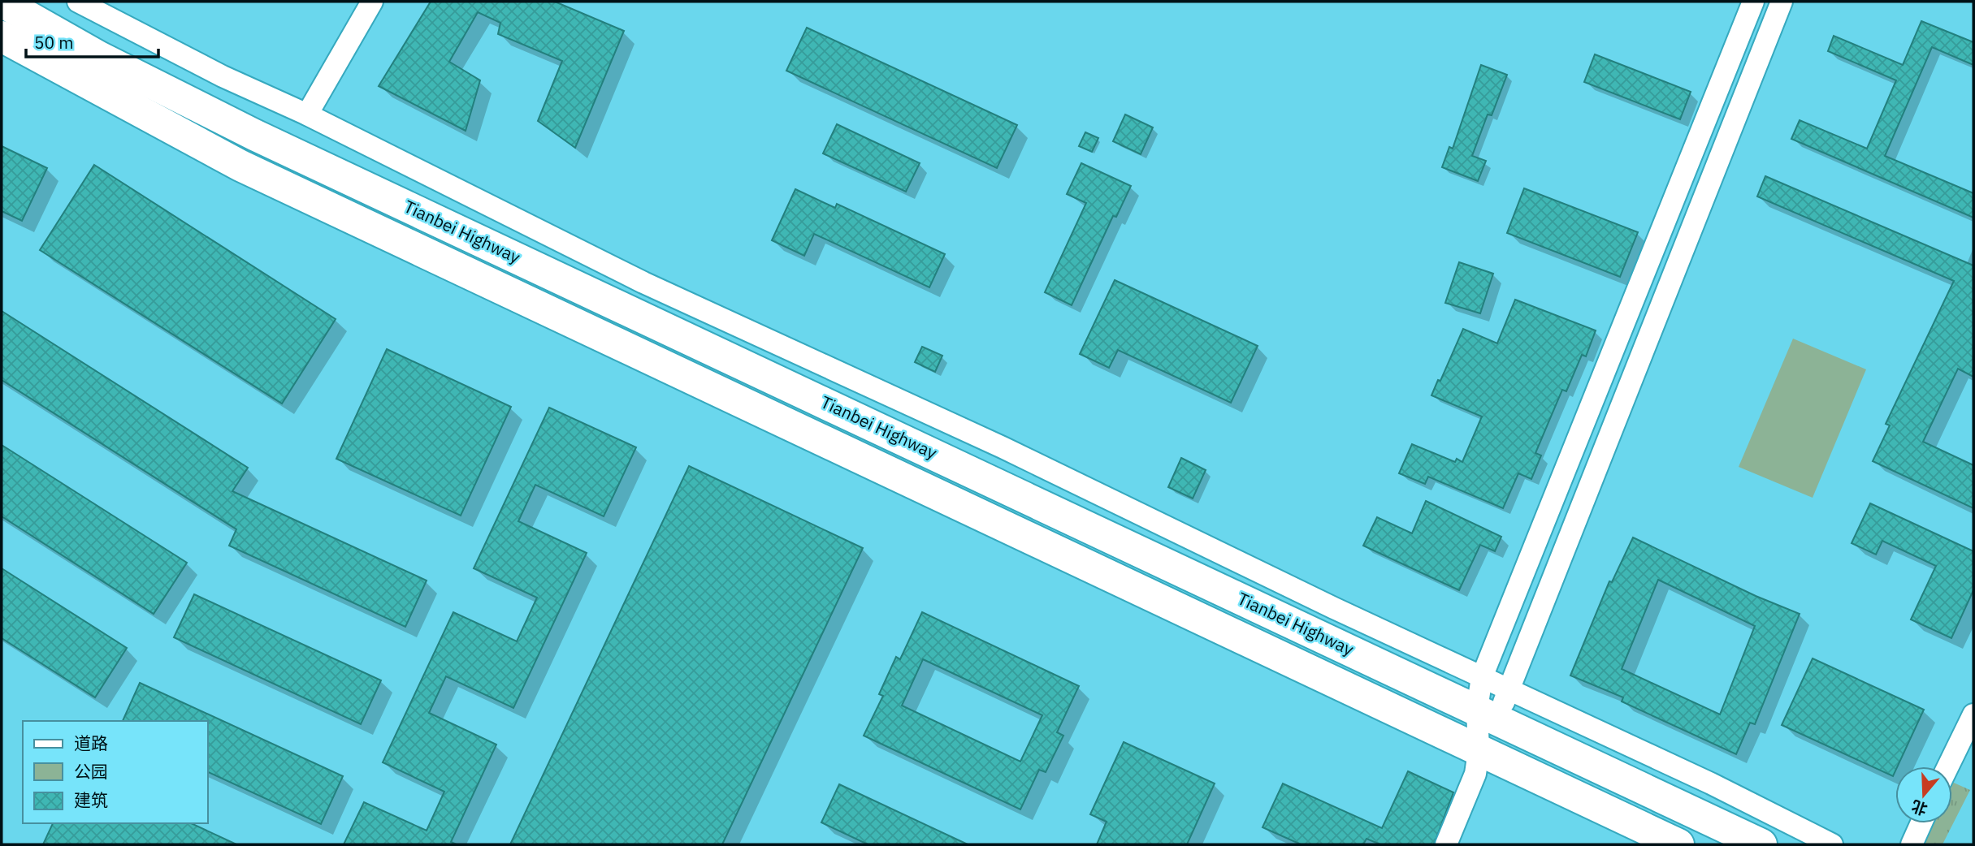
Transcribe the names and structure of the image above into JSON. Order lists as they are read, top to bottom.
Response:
{
  "streets": {
    "main road": ["Tianbei Highway"]
  },
  "legend": ["道路", "公园", "建筑"],
  "scale_bar": "50 m",
  "north": "bottom"
}
